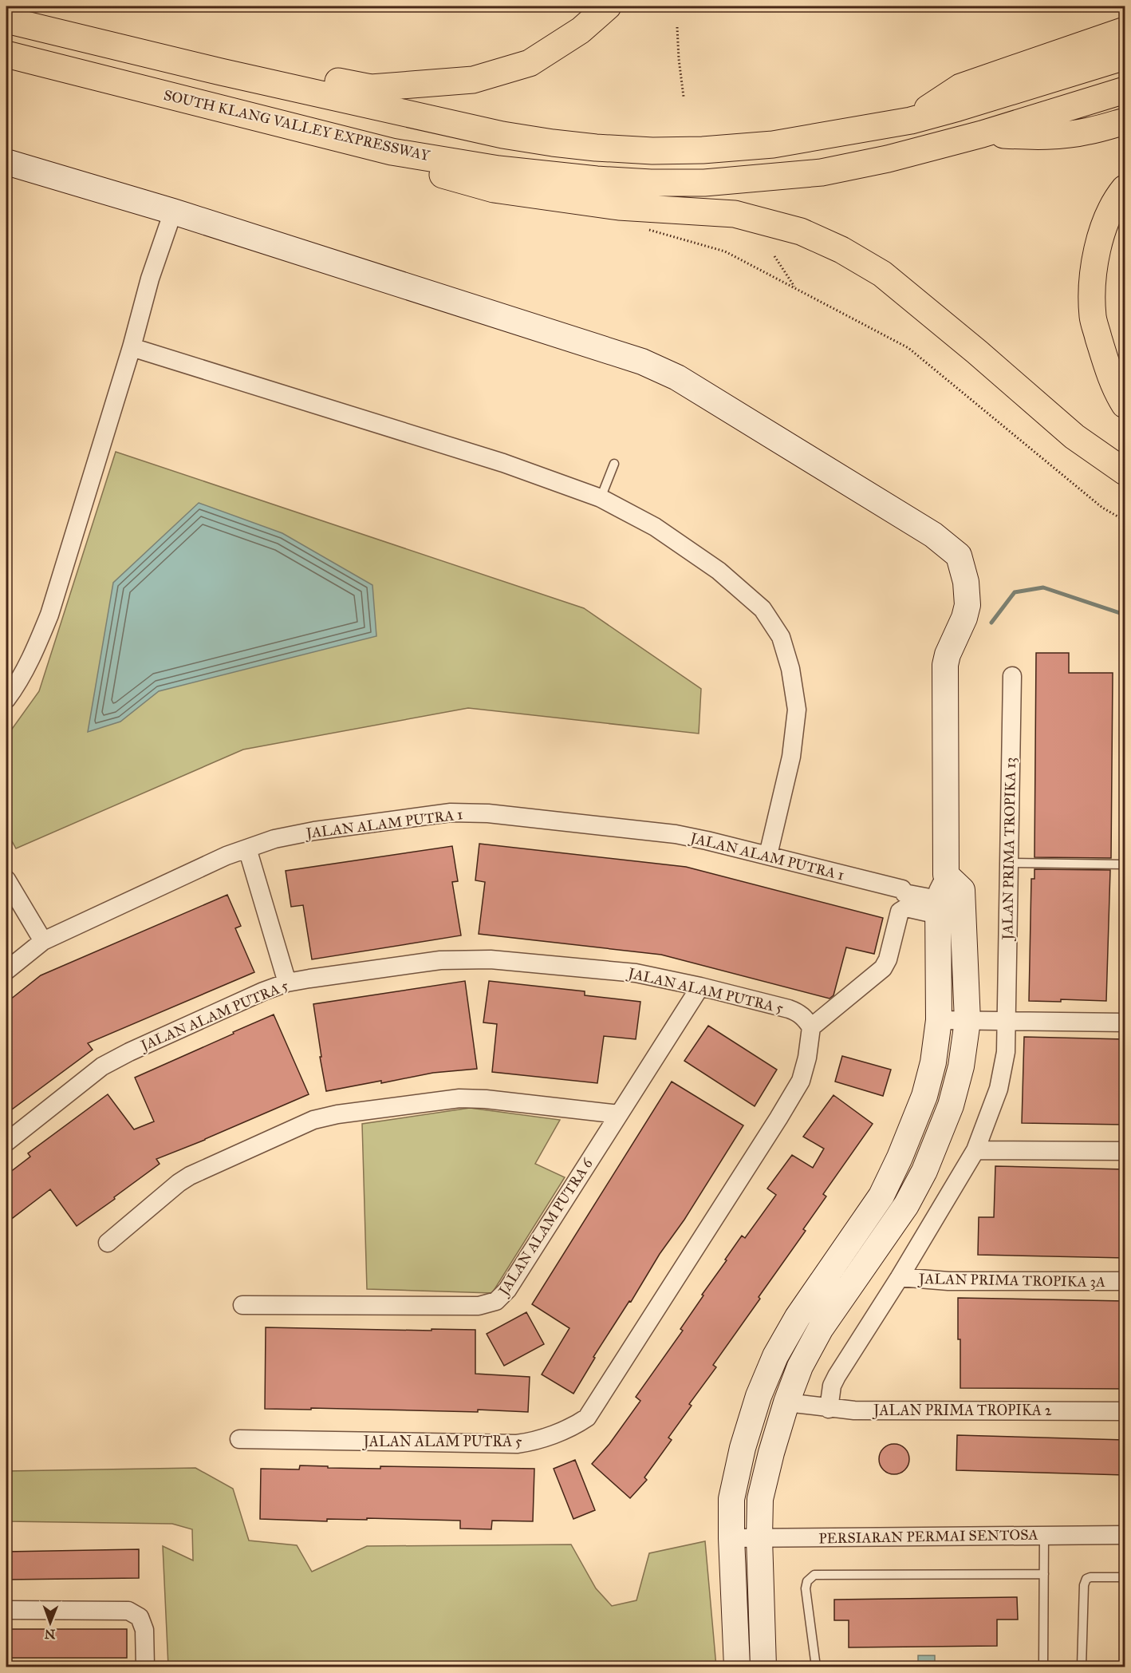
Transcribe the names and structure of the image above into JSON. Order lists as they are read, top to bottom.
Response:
{
  "streets": {
    "highway": ["SOUTH KLANG VALLEY EXPRESSWAY"],
    "street": [
      "JALAN ALAM PUTRA 1",
      "JALAN PRIMA TROPIKA 13",
      "JALAN ALAM PUTRA 5",
      "JALAN ALAM PUTRA 6",
      "JALAN PRIMA TROPIKA 3A",
      "JALAN PRIMA TROPIKA 2",
      "PERSIARAN PERMAI SENTOSA"
    ]
  },
  "crossings": [
    ["JALAN PRIMA TROPIKA 13", "JALAN PRIMA TROPIKA 3A"],
    ["JALAN PRIMA TROPIKA 13", "JALAN PRIMA TROPIKA 2"],
    ["JALAN ALAM PUTRA 5", "JALAN ALAM PUTRA 6"]
  ],
  "north": "bottom"
}
